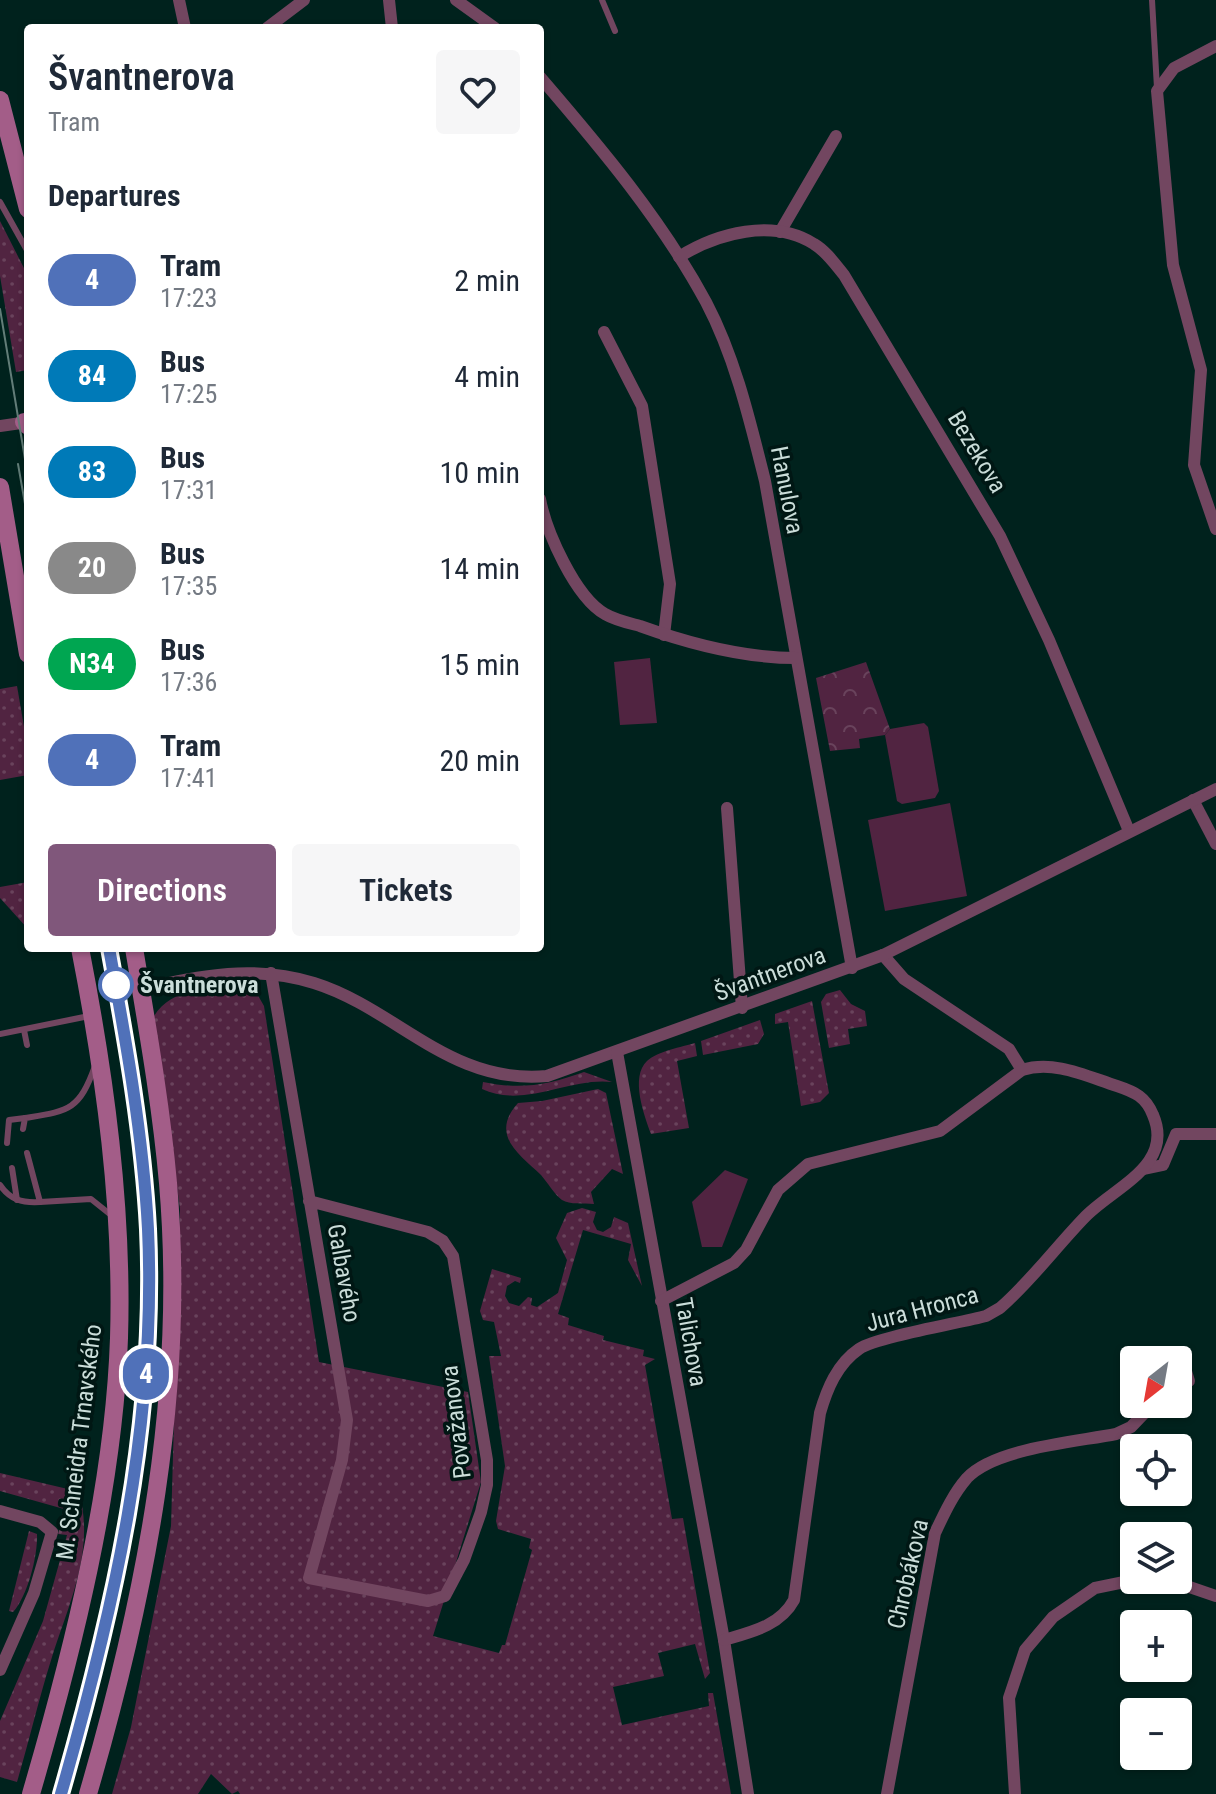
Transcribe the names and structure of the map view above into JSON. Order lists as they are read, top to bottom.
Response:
{
  "streets": {
    "main road": ["M. Schneidra Trnavského"],
    "street": [
      "Bezekova",
      "Hanulova",
      "Švantnerova",
      "Galbavého",
      "Jura Hronca",
      "Talichova",
      "Považanova",
      "Chrobákova"
    ]
  },
  "crossings": [
    ["Bezekova", "Hanulova"],
    ["Bezekova", "Švantnerova"],
    ["Hanulova", "Švantnerova"],
    ["Švantnerova", "Galbavého"],
    ["Švantnerova", "Talichova"],
    ["Galbavého", "Považanova"],
    ["Jura Hronca", "Talichova"]
  ],
  "places": ["Švantnerova"],
  "lines": ["tram line 4"],
  "north": "bottom left",
  "page": {
    "on_map": "4",
    "heading": [
      ["Švantnerova", "Tram"],
      "Departures"
    ],
    "list": [
      {
        "mark": "4",
        "name": "Tram",
        "note": "17:23",
        "value": "2 min"
      },
      {
        "mark": "84",
        "name": "Bus",
        "note": "17:25",
        "value": "4 min"
      },
      {
        "mark": "83",
        "name": "Bus",
        "note": "17:31",
        "value": "10 min"
      },
      {
        "mark": "20",
        "name": "Bus",
        "note": "17:35",
        "value": "14 min"
      },
      {
        "mark": "N34",
        "name": "Bus",
        "note": "17:36",
        "value": "15 min"
      },
      {
        "mark": "4",
        "name": "Tram",
        "note": "17:41",
        "value": "20 min"
      }
    ],
    "buttons": ["Directions", "Tickets"],
    "map_buttons": ["+", "−"]
  }
}
